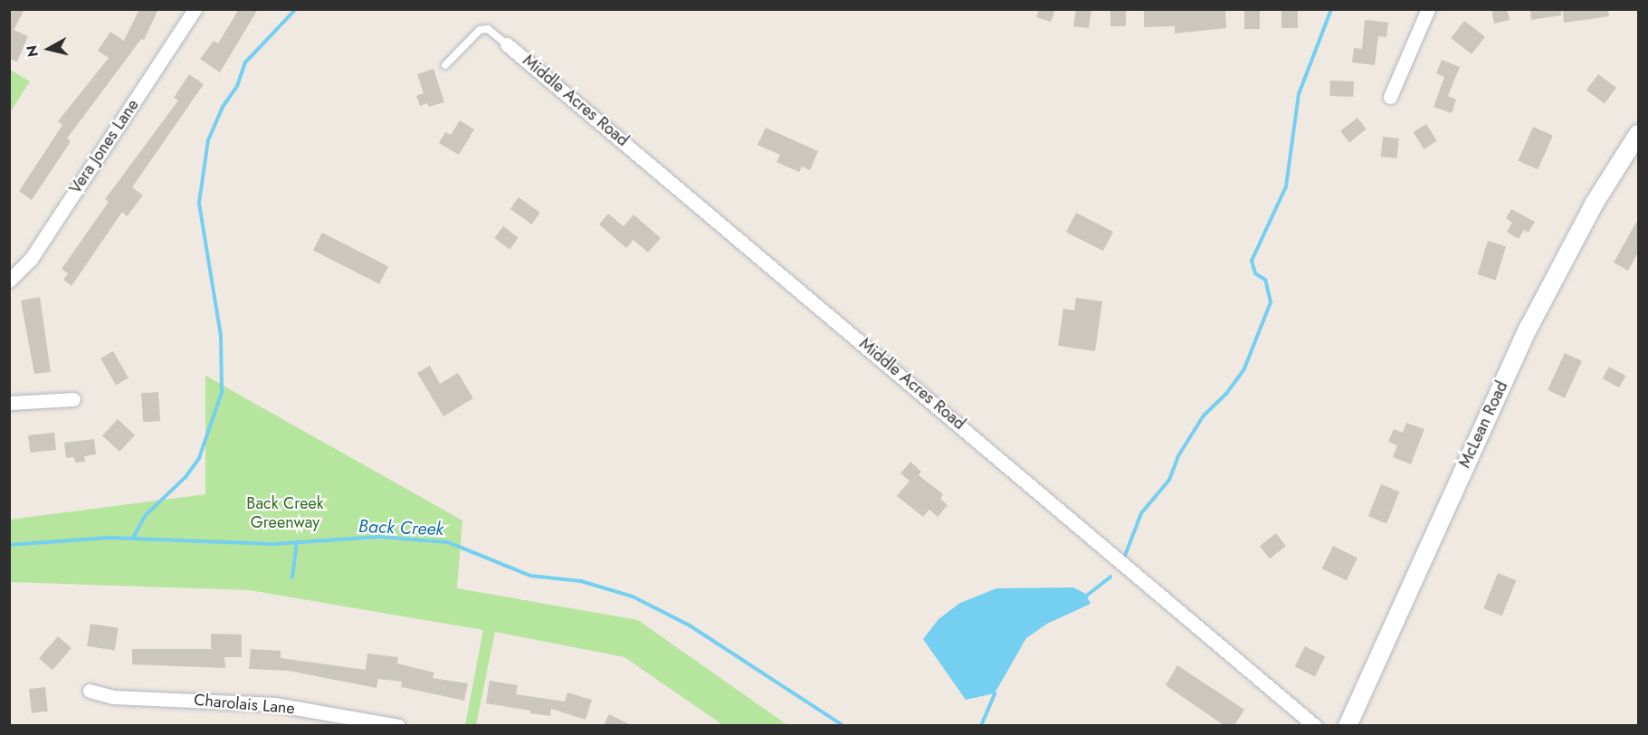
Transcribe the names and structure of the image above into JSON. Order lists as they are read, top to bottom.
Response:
{
  "streets": {
    "street": [
      "Middle Acres Road",
      "Vera Jones Lane",
      "McLean Road",
      "Charolais Lane"
    ]
  },
  "water": ["Back Creek"],
  "parks": ["Back Creek Greenway"],
  "north": "left"
}
